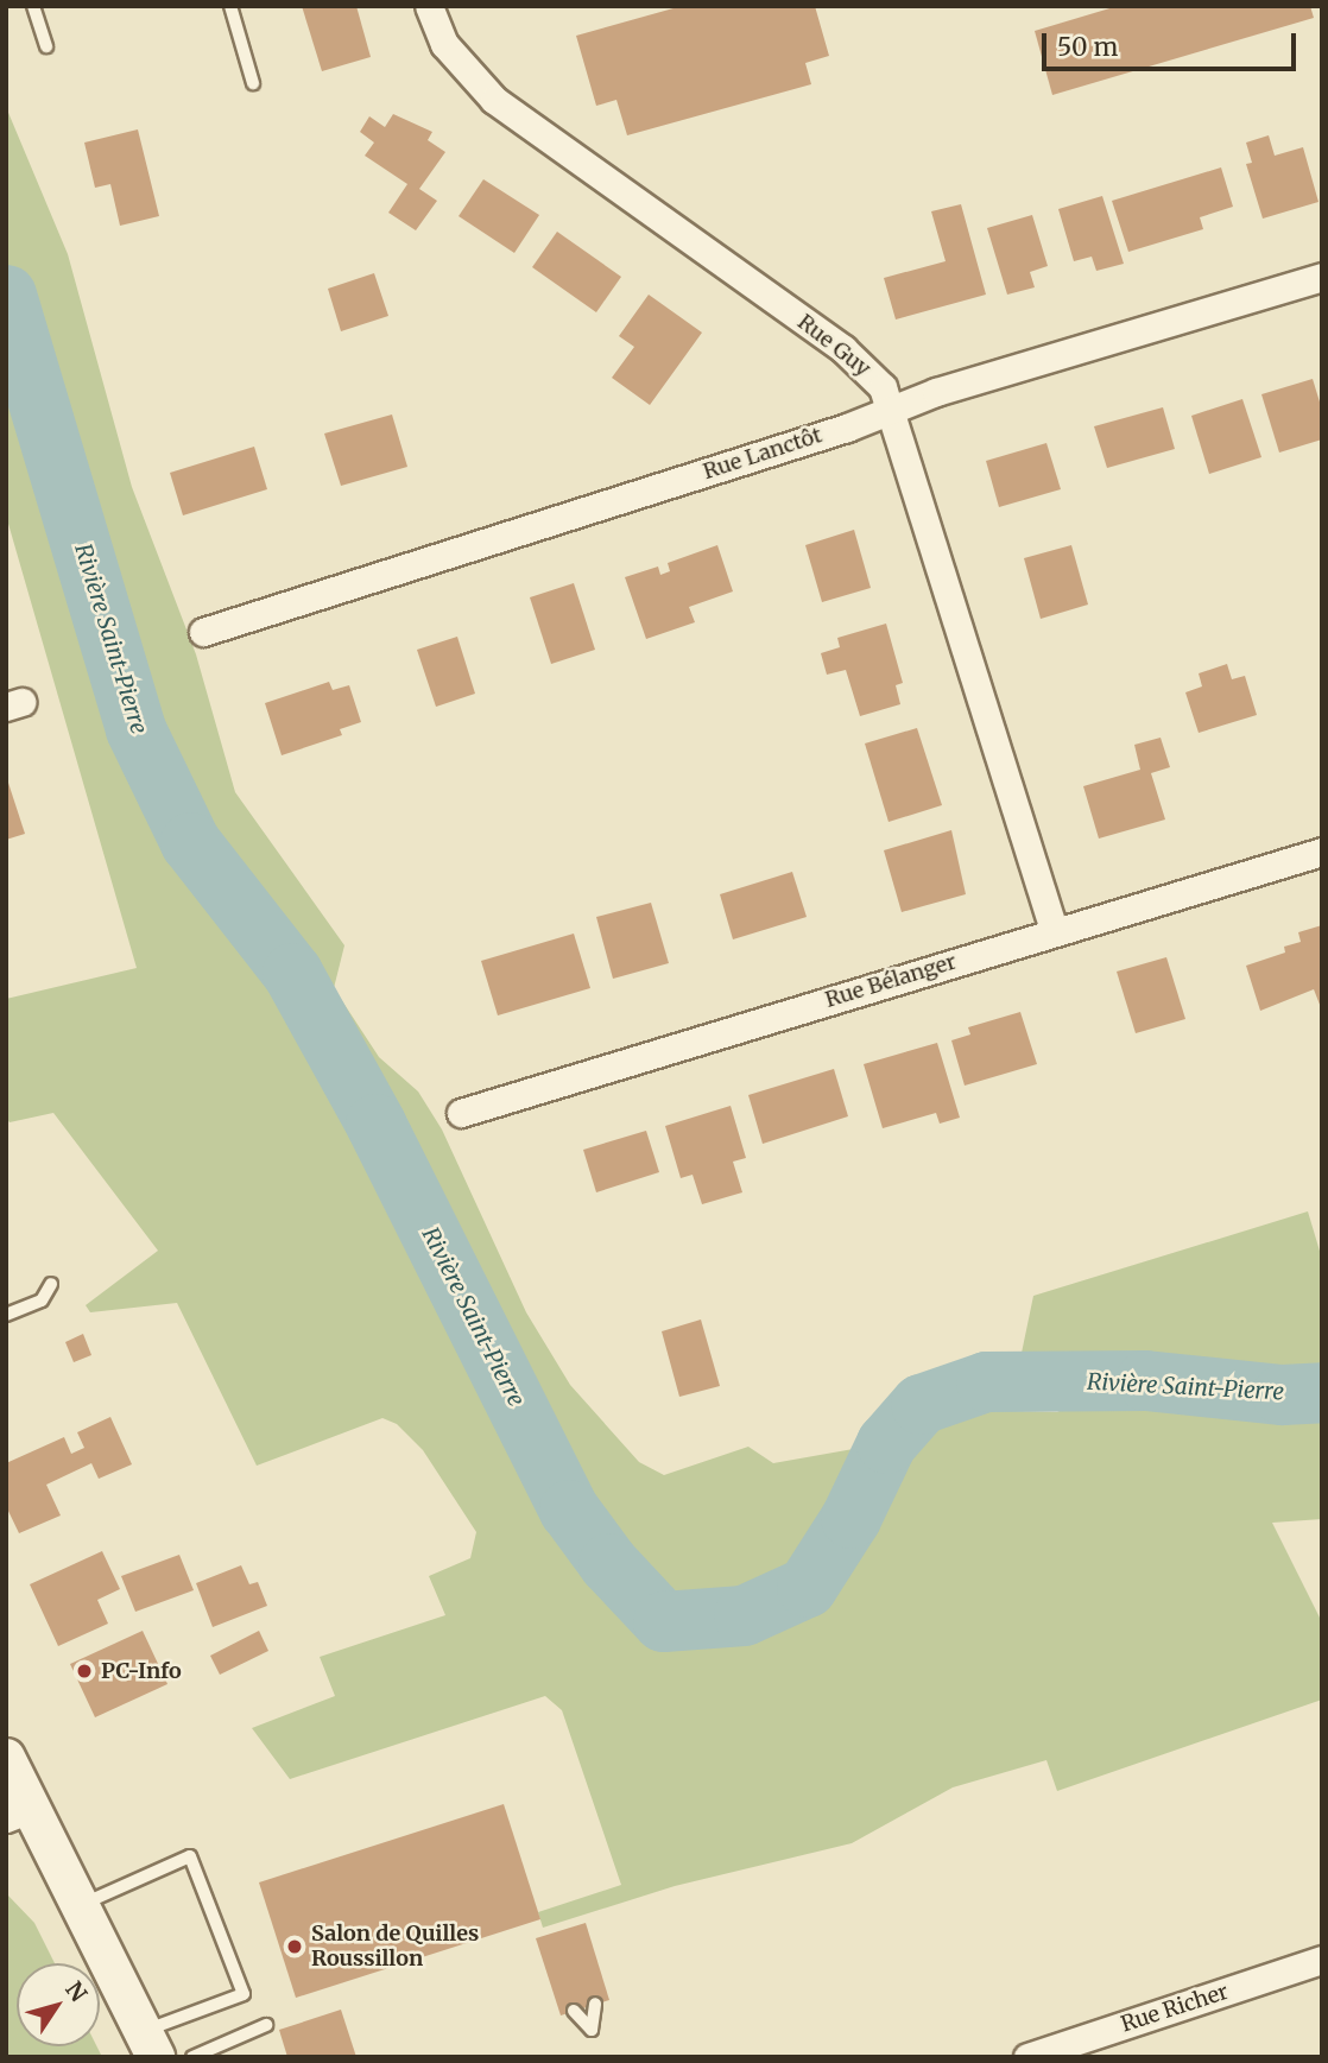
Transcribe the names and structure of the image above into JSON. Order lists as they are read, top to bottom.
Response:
{
  "streets": {
    "street": [
      "Rue Guy",
      "Rue Lanctôt",
      "Rue Bélanger",
      "Rue Richer"
    ]
  },
  "crossings": [
    ["Rue Guy", "Rue Lanctôt"],
    ["Rue Guy", "Rue Bélanger"]
  ],
  "water": ["Rivière Saint-Pierre"],
  "places": ["PC-Info", "Salon de Quilles Roussillon"],
  "scale_bar": "50 m",
  "north": "top right"
}
